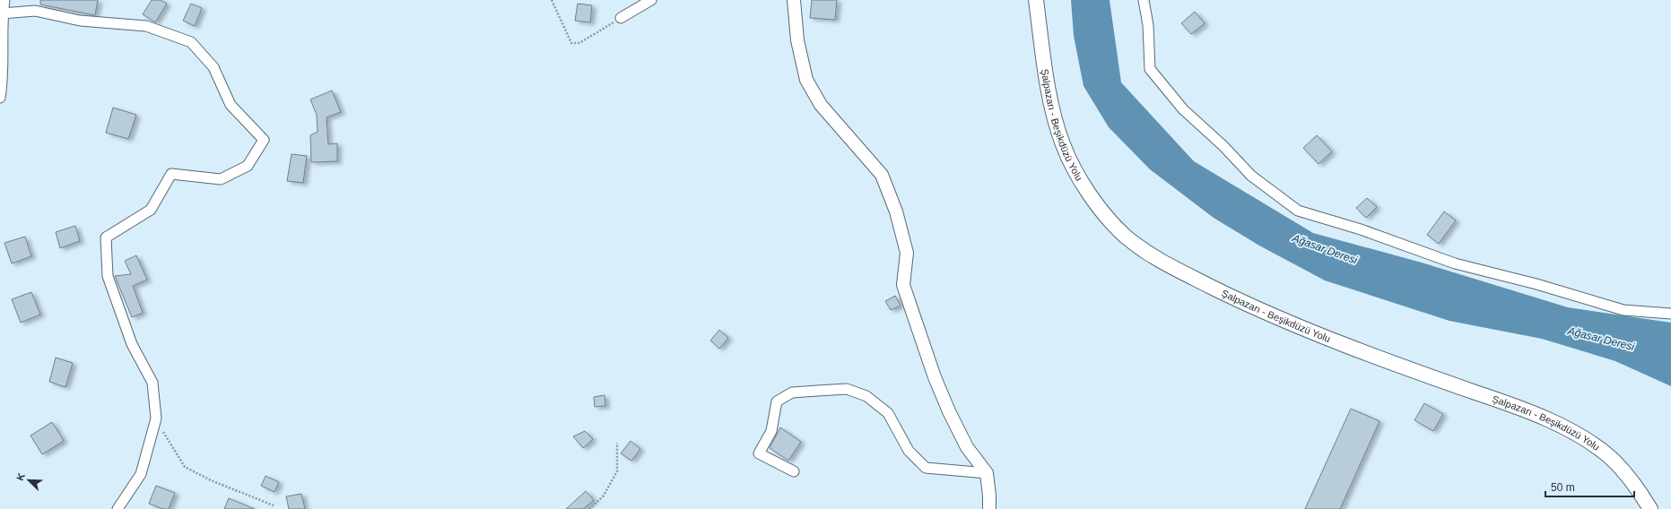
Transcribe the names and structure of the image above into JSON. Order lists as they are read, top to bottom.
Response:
{
  "streets": {
    "main road": ["Şalpazarı - Beşikdüzü Yolu"]
  },
  "water": ["Ağasar Deresi"],
  "scale_bar": "50 m",
  "north": "top left"
}
